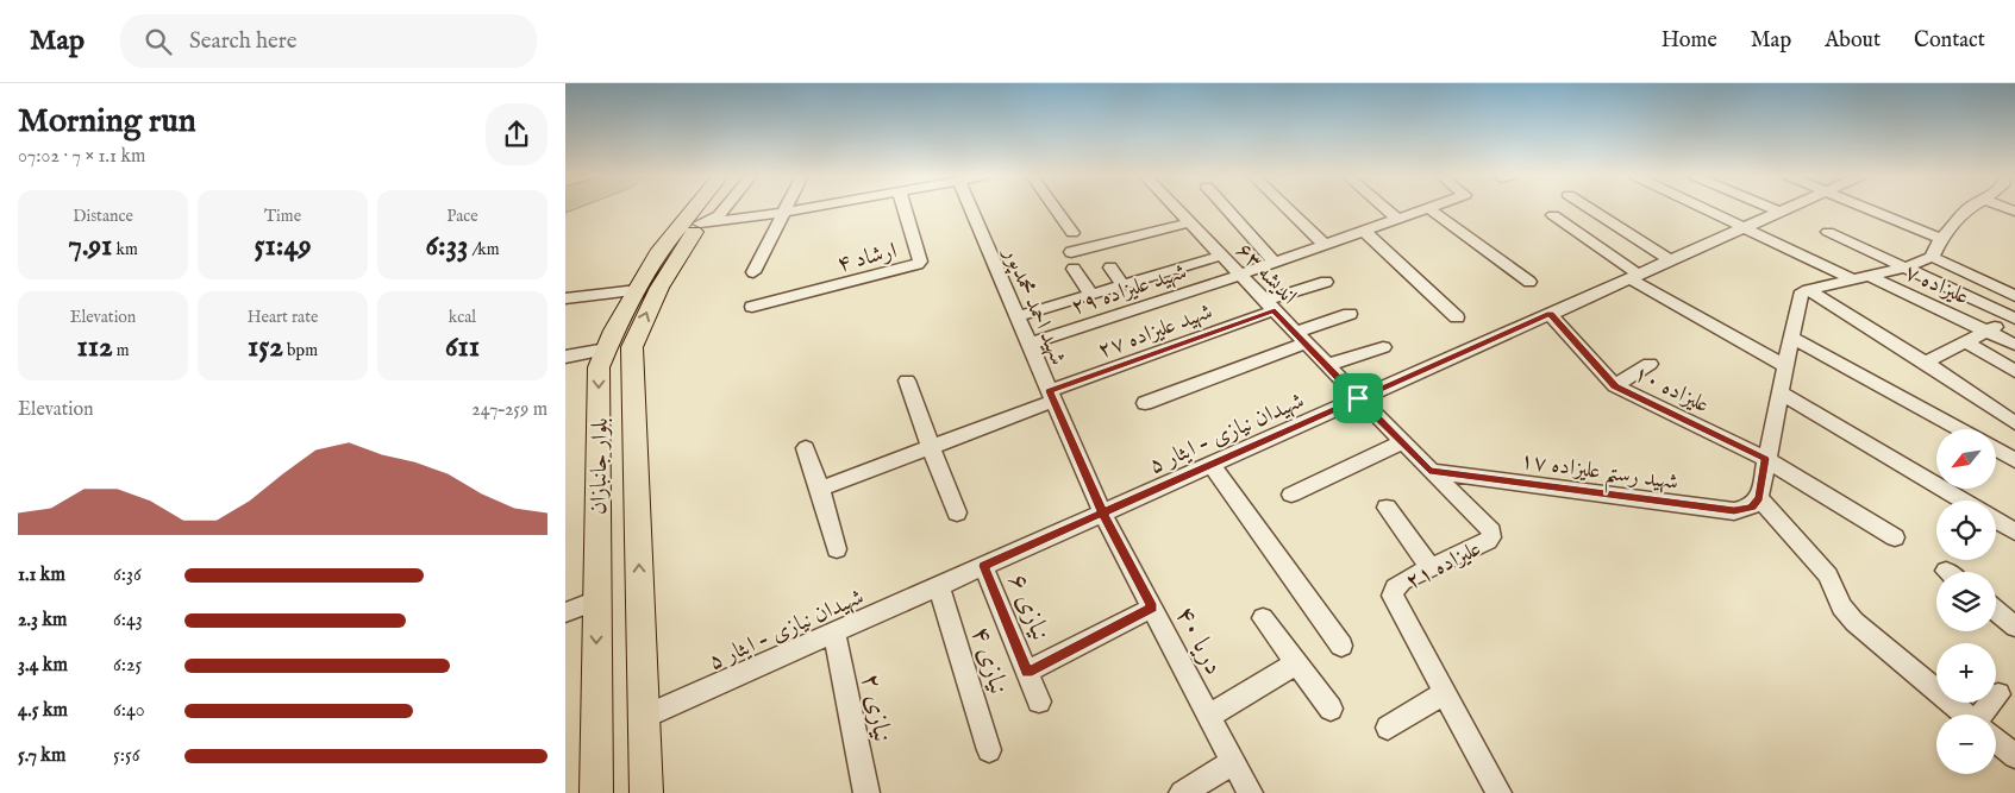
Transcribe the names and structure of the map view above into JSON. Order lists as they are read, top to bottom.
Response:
{
  "streets": {
    "main road": ["بلوار جانبازان"],
    "street": [
      "ارشاد ۴",
      "اندیشه ۶۳",
      "علیزاده ۷",
      "شهید علیزاده ۲۹",
      "شهید احمد محمدپور",
      "شهید علیزاده ۲۷",
      "علیزاده ۱۰",
      "شهیدان نیازی - ایثار ۵",
      "۱۷ شهید رستم علیزاده",
      "علیزاده ۲۱",
      "نیازی ۶",
      "دریا ۴۰",
      "نیازی ۴",
      "نیازی ۲"
    ]
  },
  "crossings": [
    ["اندیشه ۶۳", "شهید علیزاده ۲۹"],
    ["اندیشه ۶۳", "شهید علیزاده ۲۷"],
    ["اندیشه ۶۳", "شهیدان نیازی - ایثار ۵"],
    ["اندیشه ۶۳", "علیزاده ۲۱"],
    ["شهید علیزاده ۲۹", "شهید احمد محمدپور"],
    ["شهید احمد محمدپور", "شهید علیزاده ۲۷"],
    ["شهید احمد محمدپور", "شهیدان نیازی - ایثار ۵"],
    ["شهید احمد محمدپور", "دریا ۴۰"],
    ["علیزاده ۱۰", "شهیدان نیازی - ایثار ۵"],
    ["شهیدان نیازی - ایثار ۵", "بلوار جانبازان"],
    ["شهیدان نیازی - ایثار ۵", "علیزاده ۲۱"],
    ["شهیدان نیازی - ایثار ۵", "نیازی ۶"],
    ["شهیدان نیازی - ایثار ۵", "دریا ۴۰"],
    ["شهیدان نیازی - ایثار ۵", "نیازی ۴"],
    ["شهیدان نیازی - ایثار ۵", "نیازی ۲"],
    ["۱۷ شهید رستم علیزاده", "علیزاده ۲۱"]
  ],
  "north": "bottom left",
  "page": {
    "header": "Map",
    "search": "Search here",
    "nav": [
      "Home",
      "Map",
      "About",
      "Contact"
    ],
    "heading": ["Morning run", "07:02 · 7 × 1.1 km"],
    "stats": [
      ["Distance", "7.91 km"],
      ["Time", "51:49"],
      ["Pace", "6:33 /km"],
      ["Elevation", "112 m"],
      ["Heart rate", "152 bpm"],
      ["kcal", "611"]
    ],
    "chart": ["Elevation", "247–259 m"],
    "map_buttons": ["+", "−"],
    "list": [
      {
        "name": "1.1 km",
        "note": "6:36"
      },
      {
        "name": "2.3 km",
        "note": "6:43"
      },
      {
        "name": "3.4 km",
        "note": "6:25"
      },
      {
        "name": "4.5 km",
        "note": "6:40"
      },
      {
        "name": "5.7 km",
        "note": "5:56"
      }
    ]
  }
}
